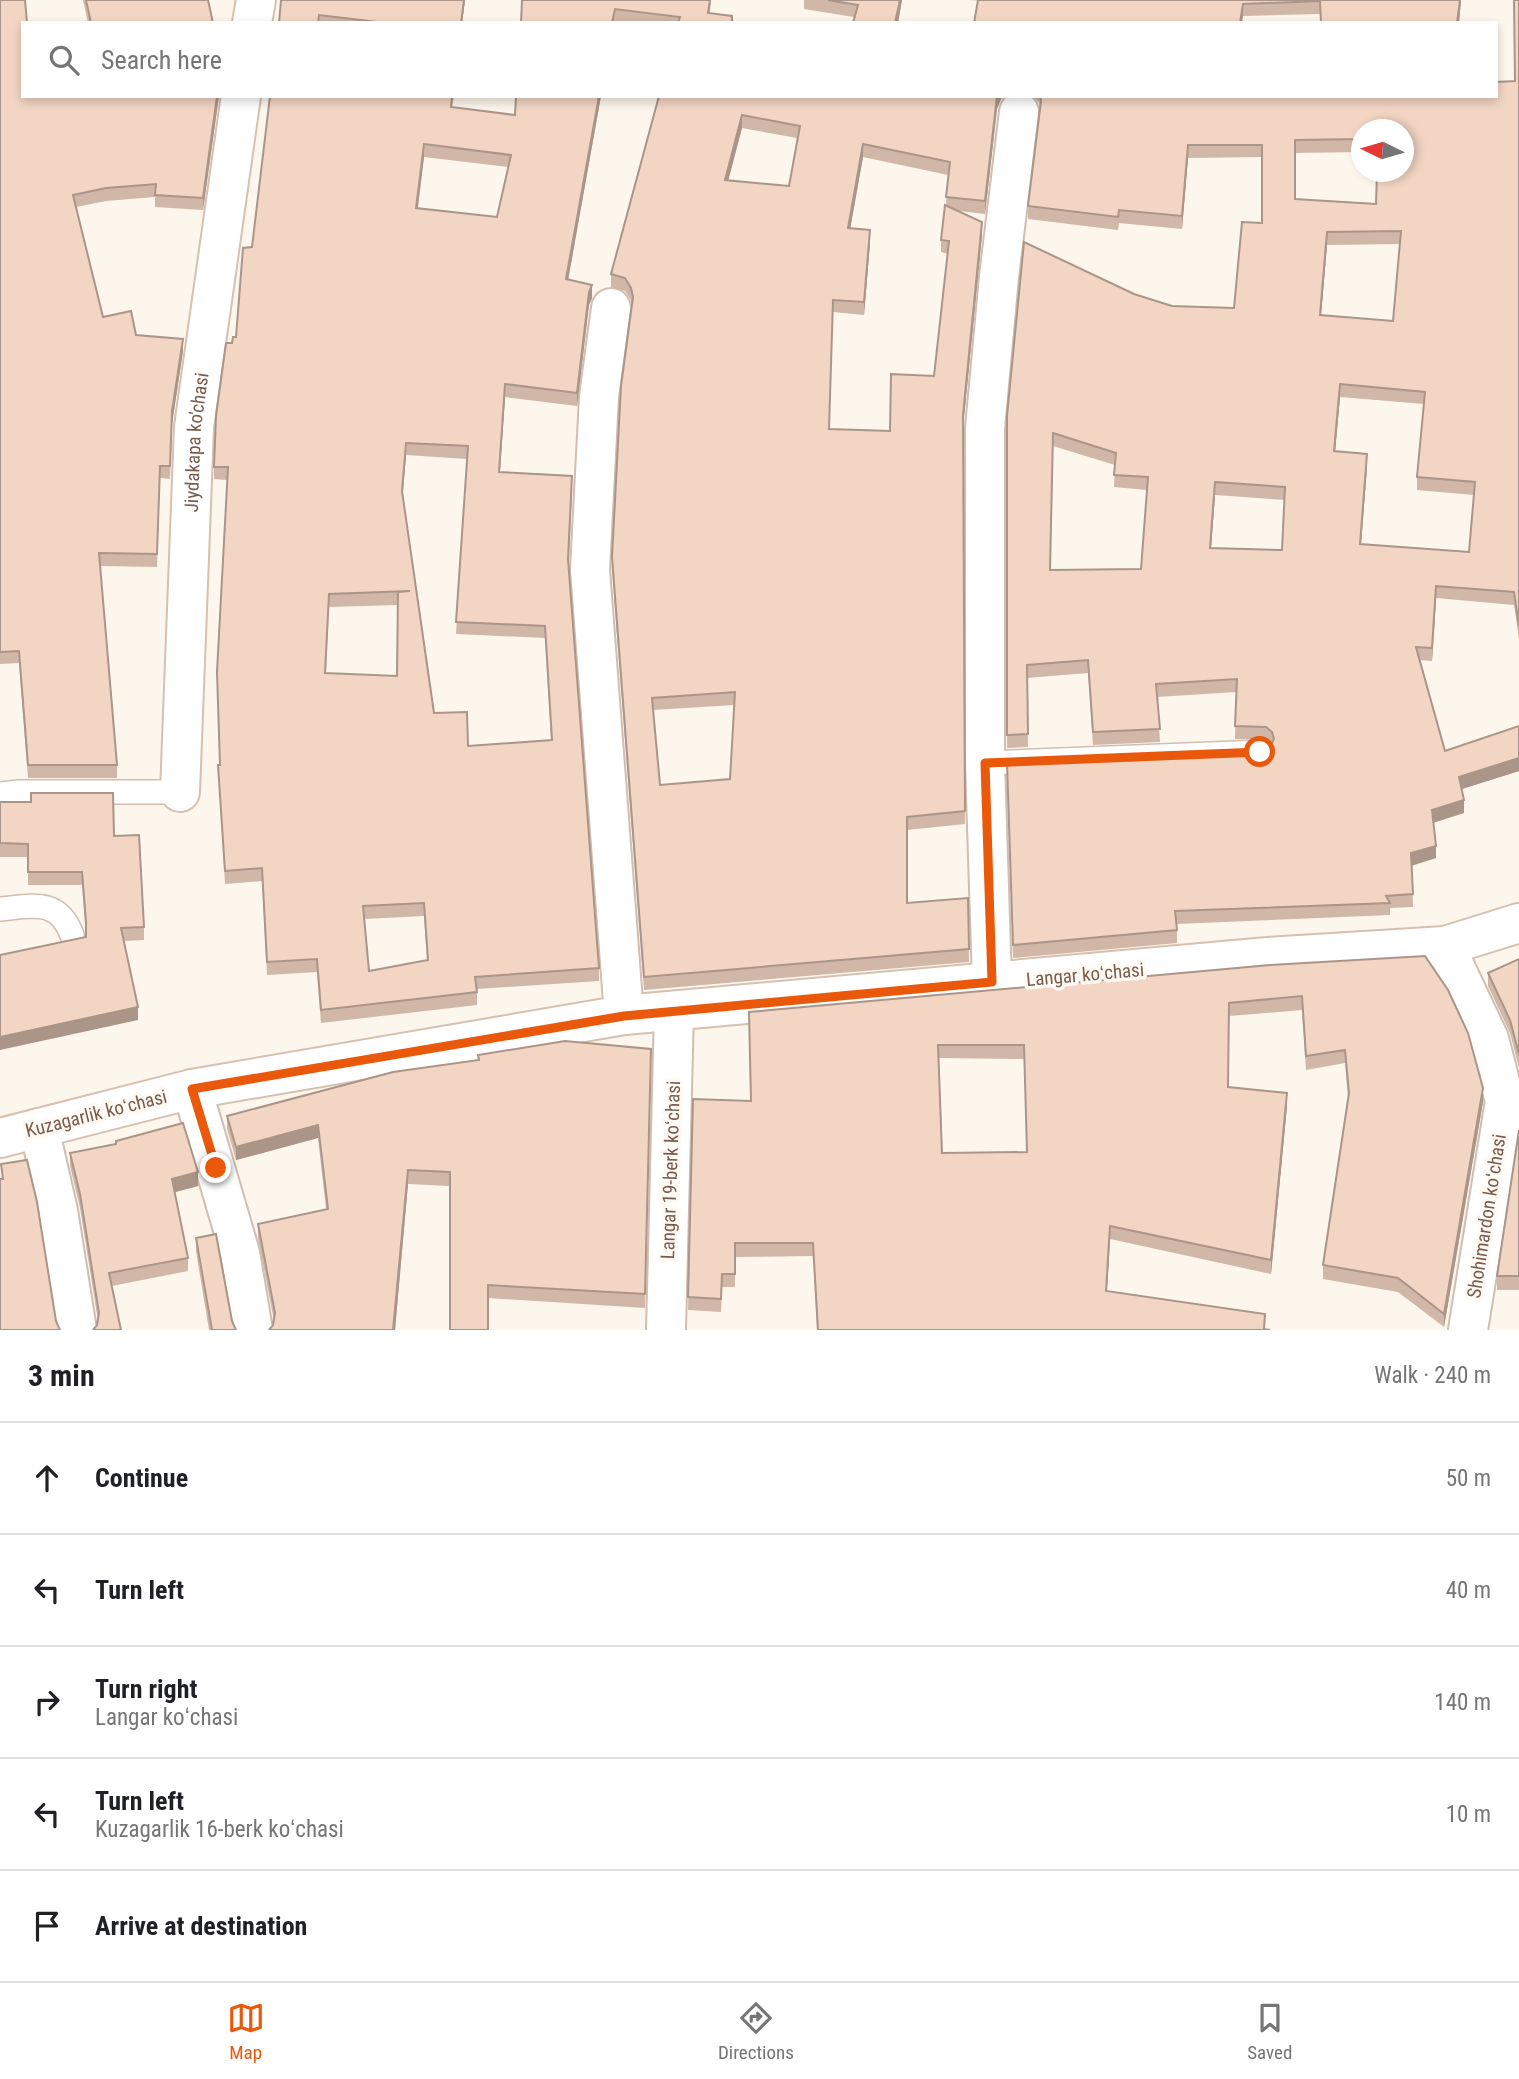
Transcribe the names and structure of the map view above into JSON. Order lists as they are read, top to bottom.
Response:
{
  "streets": {
    "street": [
      "Jiydakapa ko'chasi",
      "Langar koʻchasi",
      "Kuzagarlik koʻchasi",
      "Langar 19-berk koʻchasi",
      "Shohimardon koʻchasi"
    ]
  },
  "crossings": [
    ["Langar koʻchasi", "Kuzagarlik koʻchasi"],
    ["Langar koʻchasi", "Langar 19-berk koʻchasi"],
    ["Langar koʻchasi", "Shohimardon koʻchasi"]
  ],
  "north": "left",
  "page": {
    "search": "Search here",
    "heading": ["3 min", "Walk · 240 m"],
    "list": [
      ["Continue", "50 m"],
      ["Turn left", "40 m"],
      ["Turn right", "Langar koʻchasi", "140 m"],
      ["Turn left", "Kuzagarlik 16-berk koʻchasi", "10 m"],
      "Arrive at destination"
    ],
    "nav": ["Map", "Directions", "Saved"]
  }
}
